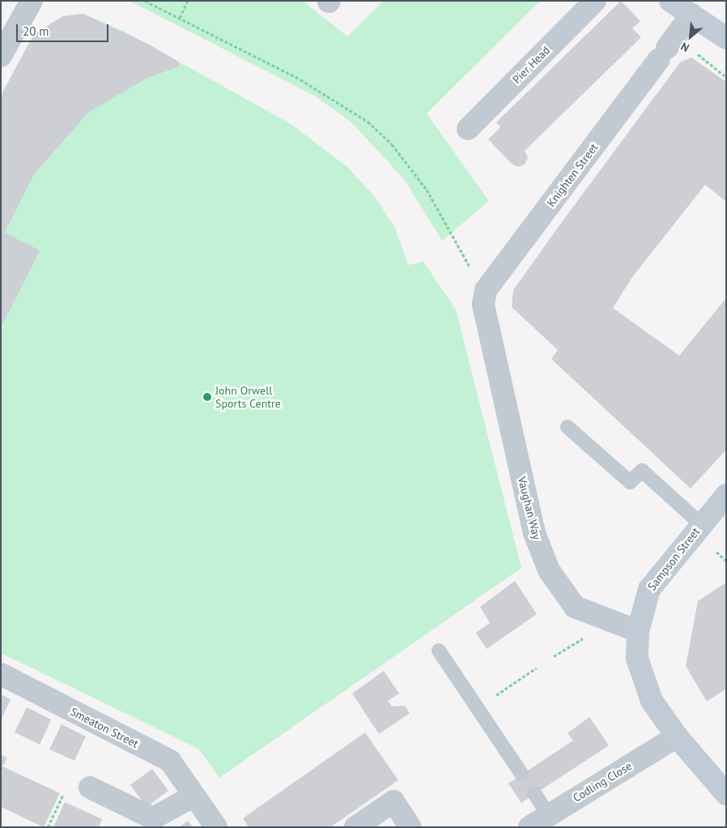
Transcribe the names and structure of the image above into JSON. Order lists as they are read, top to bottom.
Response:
{
  "streets": {
    "street": [
      "Pier Head",
      "Knighten Street",
      "Vaughan Way",
      "Sampson Street",
      "Smeaton Street",
      "Codling Close"
    ]
  },
  "crossings": [
    ["Knighten Street", "Vaughan Way"],
    ["Vaughan Way", "Sampson Street"]
  ],
  "places": ["John Orwell Sports Centre"],
  "scale_bar": "20 m",
  "north": "bottom left"
}
